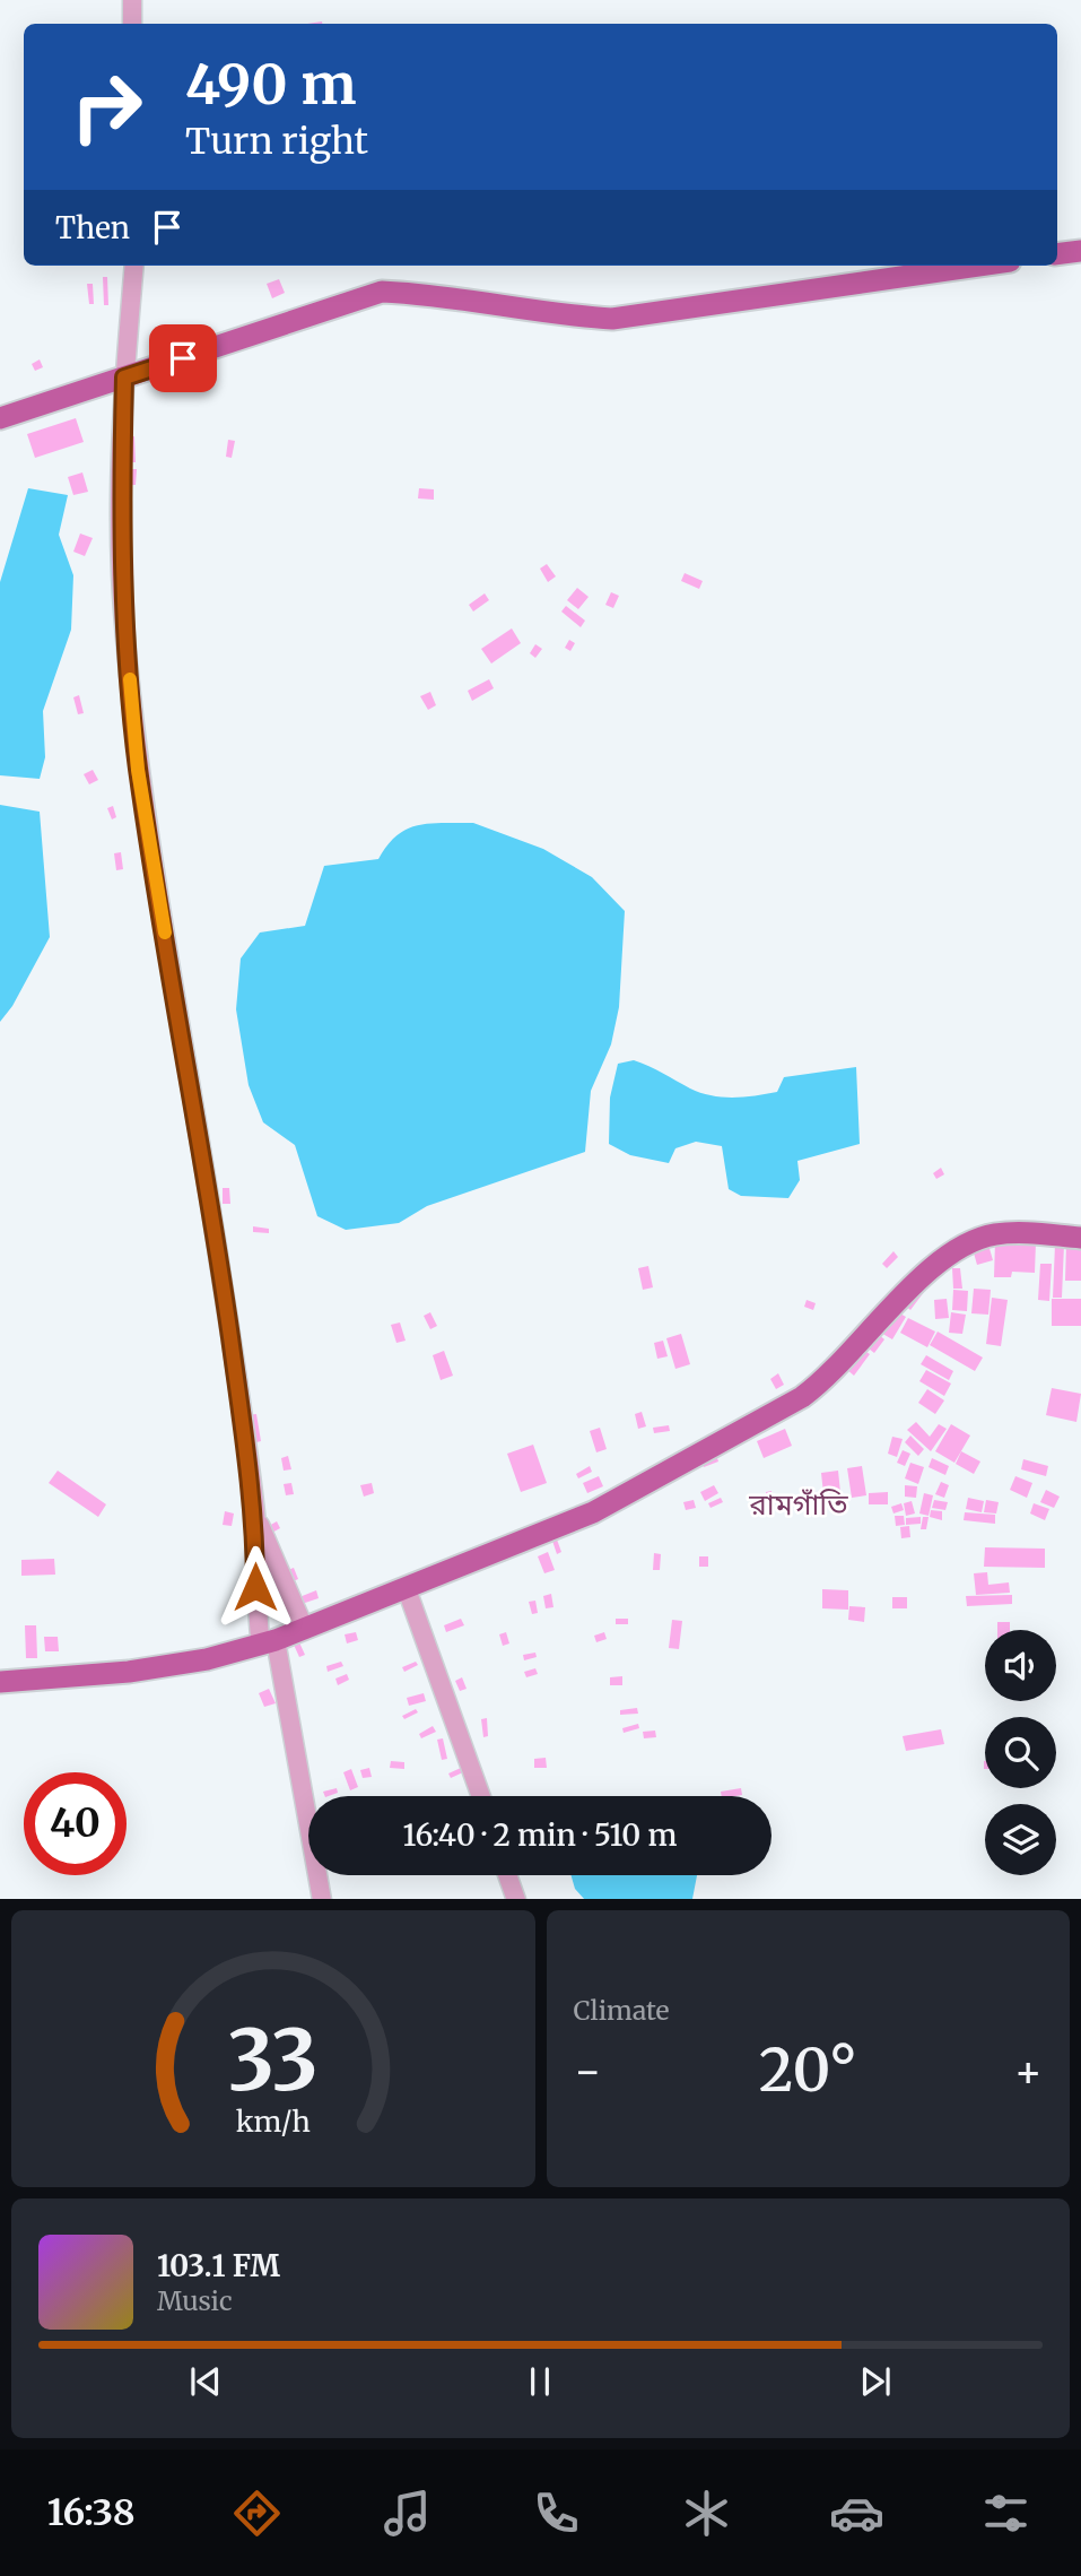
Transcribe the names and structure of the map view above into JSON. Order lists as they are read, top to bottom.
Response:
{
  "districts": ["রামগাঁতি"],
  "page": {
    "turn": ["490 m", "Turn right"],
    "then": "Then",
    "limit": "40",
    "trip": "16:40 · 2 min · 510 m",
    "tile": "Climate",
    "heat": ["−", "20°", "+"],
    "song": ["103.1 FM", "Music"],
    "tabs": "16:38",
    "gauge": ["33", "km/h"]
  }
}
